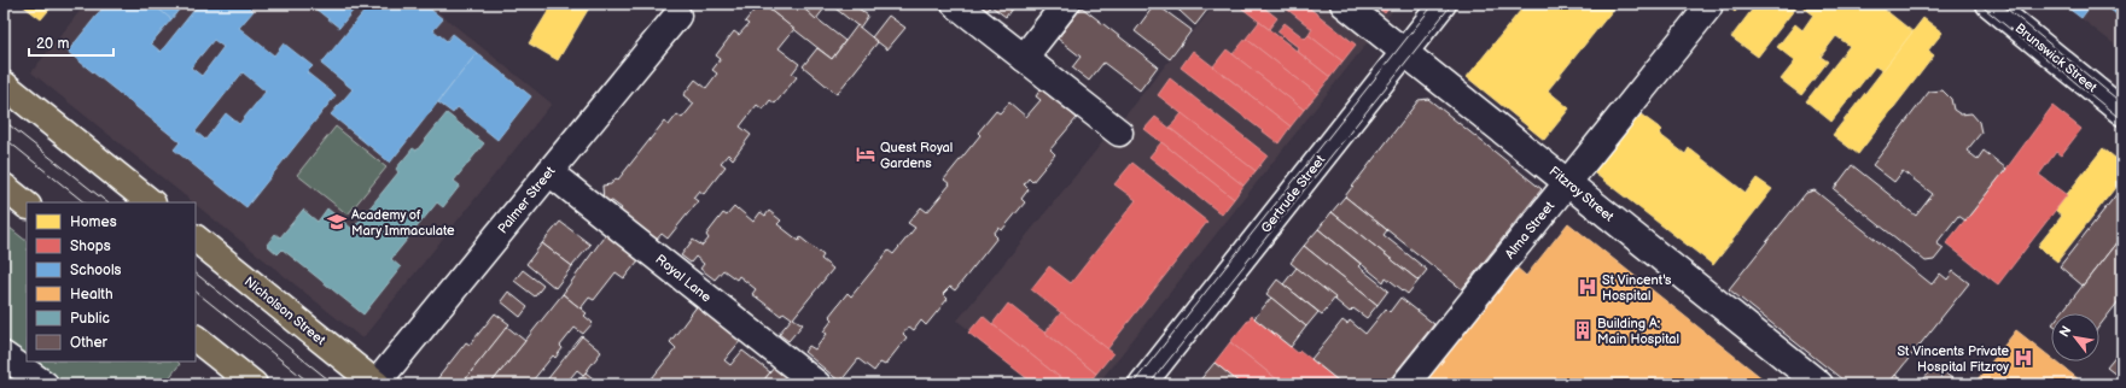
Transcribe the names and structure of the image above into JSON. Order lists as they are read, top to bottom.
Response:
{
  "streets": {
    "main road": ["Nicholson Street"],
    "street": [
      "Brunswick Street",
      "Gertrude Street",
      "Fitzroy Street",
      "Palmer Street",
      "Alma Street",
      "Royal Lane"
    ]
  },
  "crossings": [
    ["Gertrude Street", "Fitzroy Street"],
    ["Fitzroy Street", "Alma Street"],
    ["Palmer Street", "Royal Lane"],
    ["Palmer Street", "Nicholson Street"]
  ],
  "places": {
    "hotel": ["Quest Royal Gardens"],
    "school or university": ["Academy of Mary Immaculate"],
    "hospital": ["St Vincent's Hospital", "St Vincents Private Hospital Fitzroy"],
    "building": ["Building A: Main Hospital"]
  },
  "legend": [
    "Homes",
    "Shops",
    "Schools",
    "Health",
    "Public",
    "Other"
  ],
  "scale_bar": "20 m",
  "north": "top left"
}
